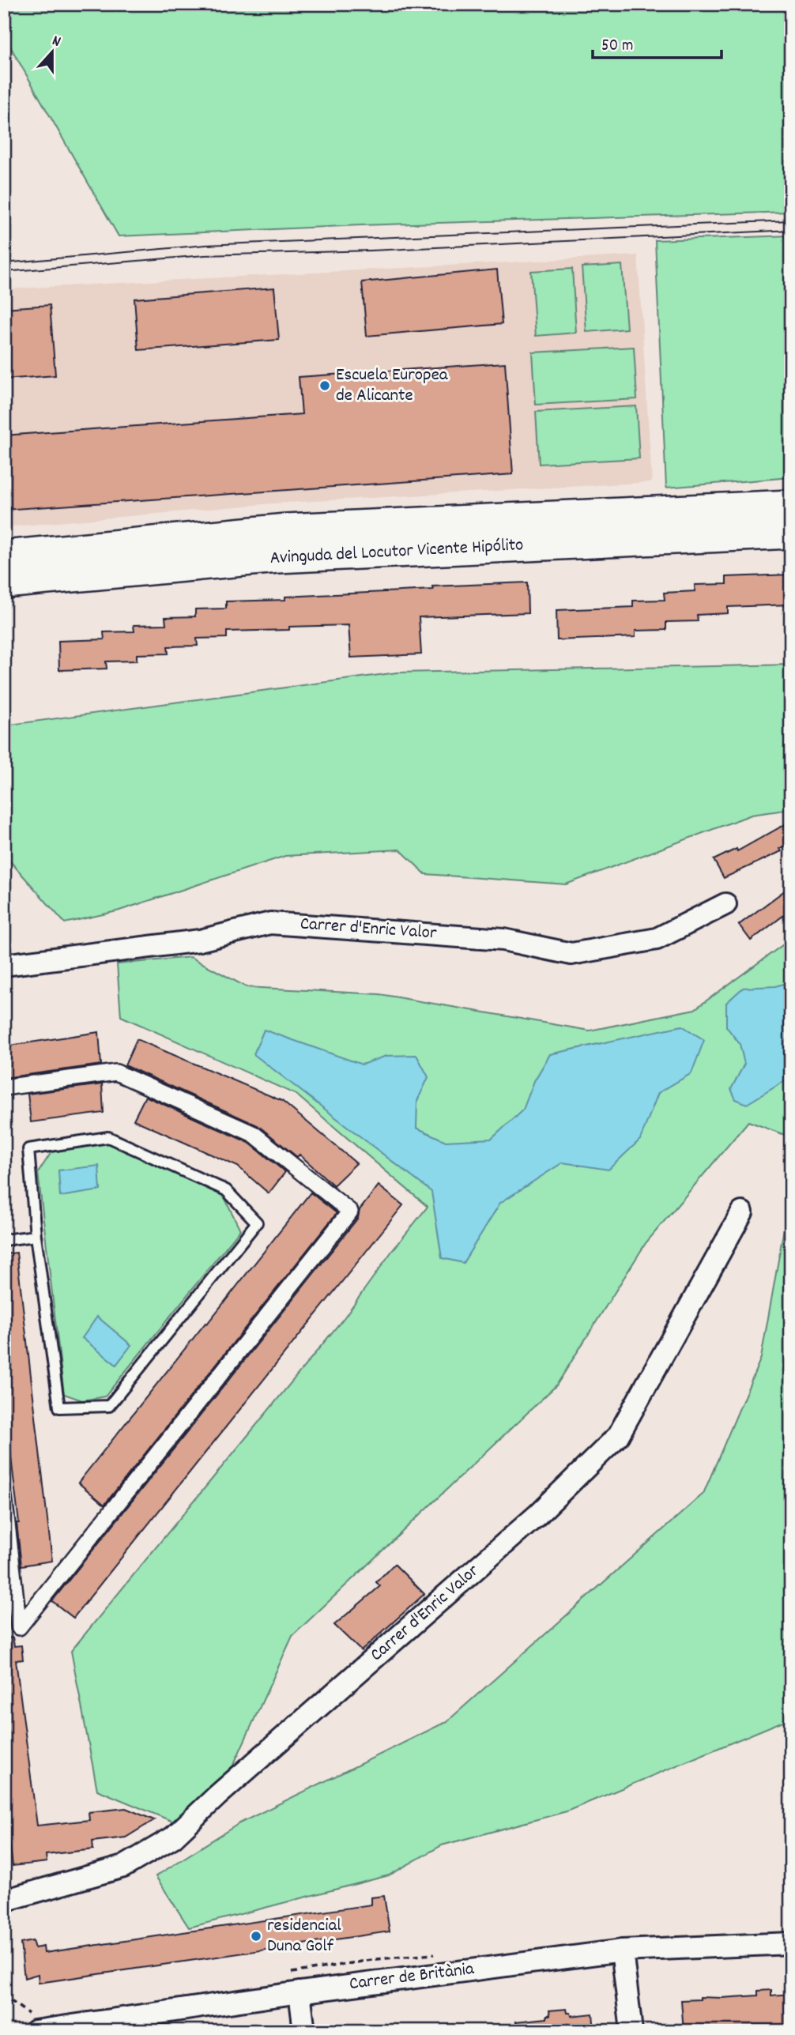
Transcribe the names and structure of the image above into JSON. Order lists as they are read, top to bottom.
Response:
{
  "streets": {
    "main road": ["Avinguda del Locutor Vicente Hipólito"],
    "street": ["Carrer d'Enric Valor", "Carrer de Britània"]
  },
  "places": ["Escuela Europea de Alicante", "residencial Duna Golf"],
  "scale_bar": "50 m",
  "north": "top"
}
